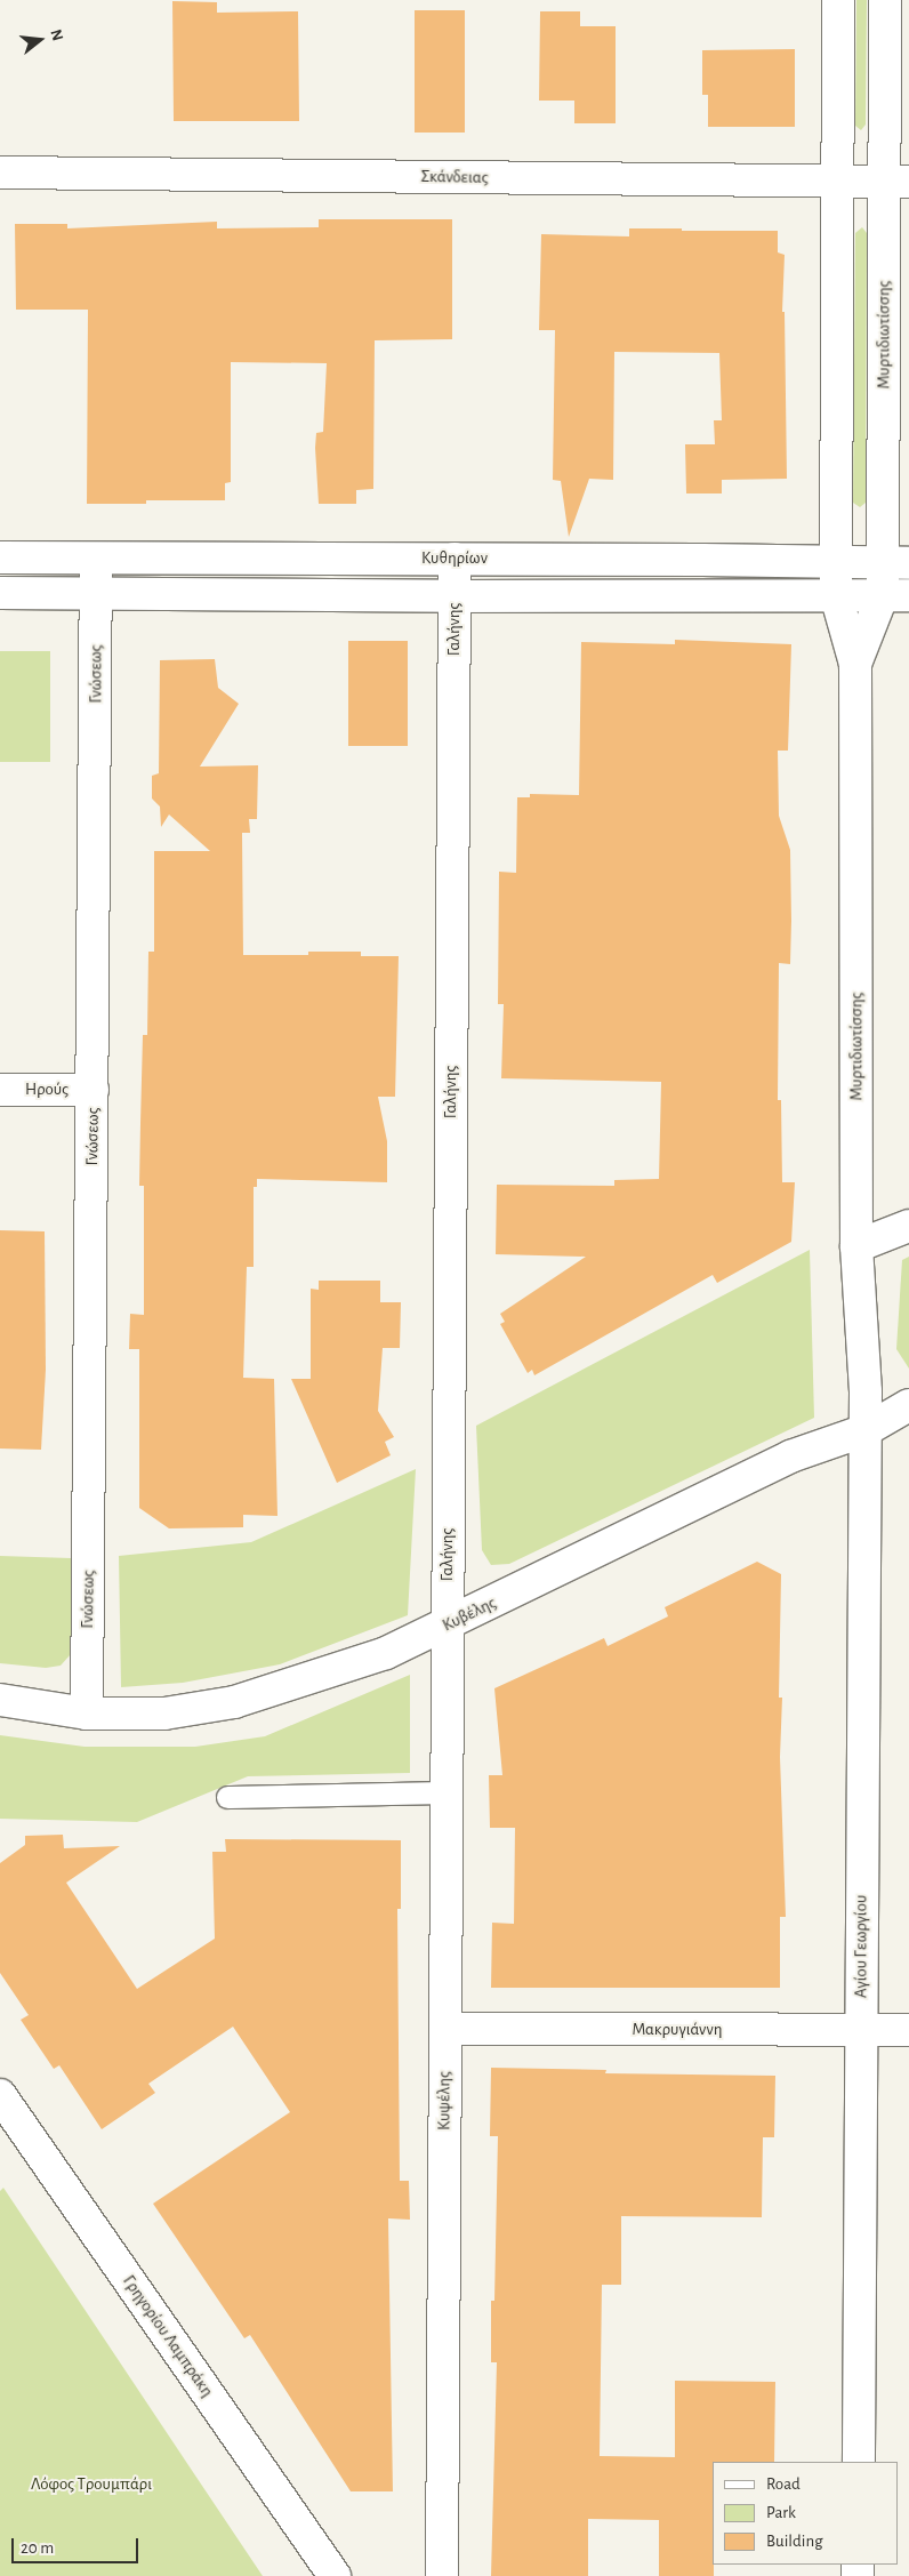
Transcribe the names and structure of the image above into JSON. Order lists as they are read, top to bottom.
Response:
{
  "streets": {
    "street": [
      "Σκάνδειας",
      "Μυρτιδιωτίσσης",
      "Κυθηρίων",
      "Γαλήνης",
      "Γνώσεως",
      "Ηρούς",
      "Κυβέλης",
      "Αγίου Γεωργίου",
      "Μακρυγιάννη",
      "Κυψέλης",
      "Γρηγορίου Λαμπράκη"
    ]
  },
  "crossings": [
    ["Σκάνδειας", "Μυρτιδιωτίσσης"],
    ["Μυρτιδιωτίσσης", "Κυθηρίων"],
    ["Μυρτιδιωτίσσης", "Κυβέλης"],
    ["Μυρτιδιωτίσσης", "Αγίου Γεωργίου"],
    ["Κυθηρίων", "Γαλήνης"],
    ["Κυθηρίων", "Γνώσεως"],
    ["Γαλήνης", "Κυβέλης"],
    ["Γαλήνης", "Κυψέλης"],
    ["Γνώσεως", "Ηρούς"],
    ["Γνώσεως", "Κυβέλης"],
    ["Κυβέλης", "Αγίου Γεωργίου"],
    ["Κυβέλης", "Κυψέλης"],
    ["Αγίου Γεωργίου", "Μακρυγιάννη"],
    ["Μακρυγιάννη", "Κυψέλης"]
  ],
  "parks": ["Λόφος Τρουμπάρι"],
  "legend": ["Road", "Park", "Building"],
  "scale_bar": "20 m",
  "north": "right"
}
